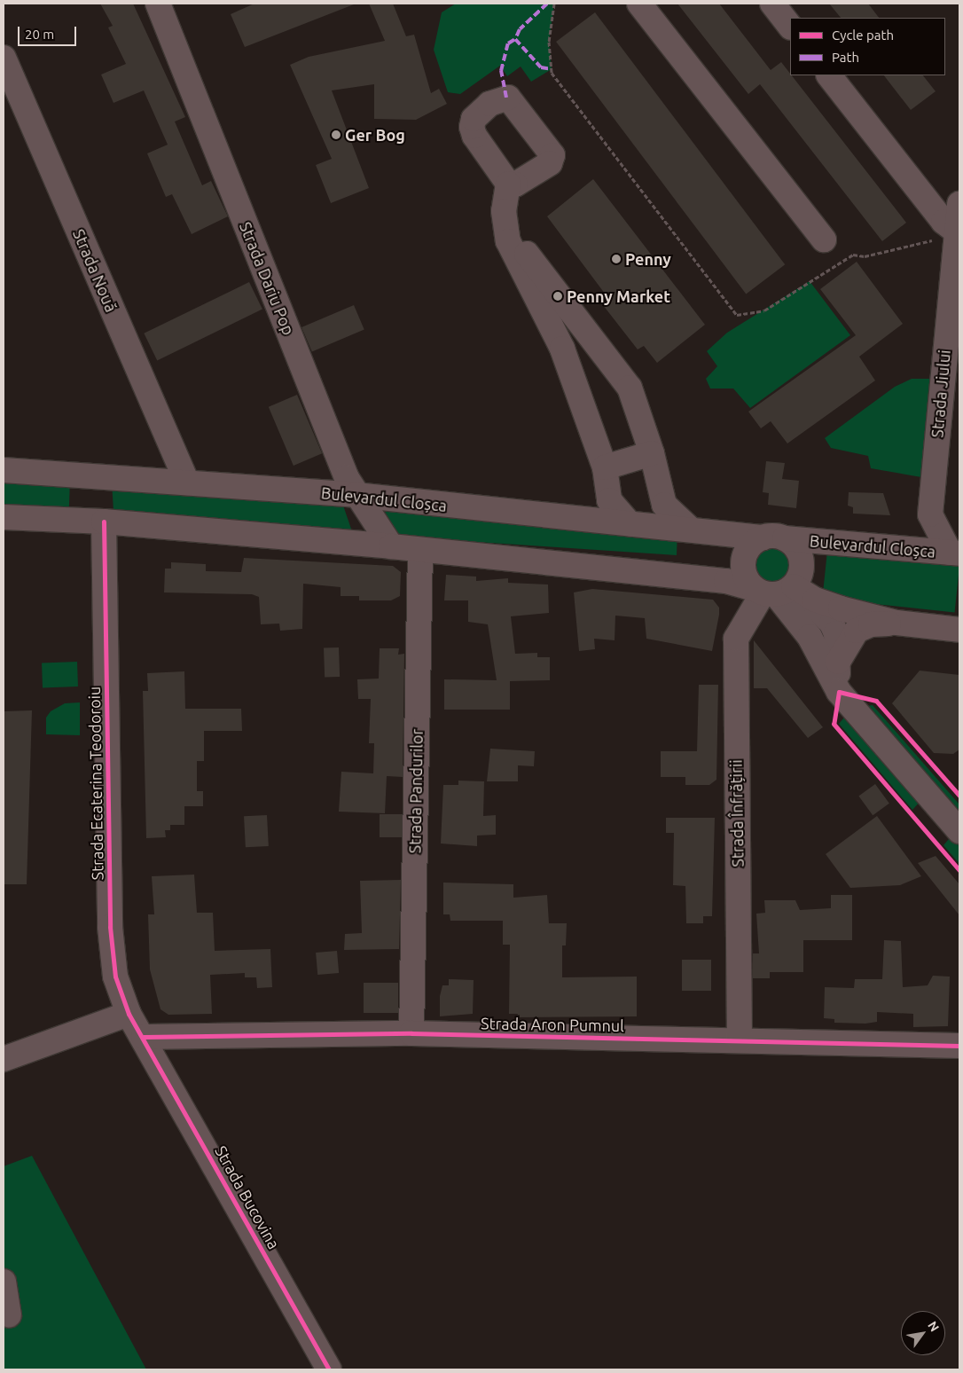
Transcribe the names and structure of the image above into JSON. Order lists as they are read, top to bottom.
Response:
{
  "streets": {
    "main road": ["Bulevardul Cloșca"],
    "street": [
      "Strada Nouă",
      "Strada Dariu Pop",
      "Strada Jiului",
      "Strada Ecaterina Teodoroiu",
      "Strada Pandurilor",
      "Strada Înfrățirii",
      "Strada Aron Pumnul",
      "Strada Bucovina"
    ]
  },
  "crossings": [
    ["Strada Nouă", "Bulevardul Cloșca"],
    ["Strada Dariu Pop", "Bulevardul Cloșca"],
    ["Strada Jiului", "Bulevardul Cloșca"],
    ["Bulevardul Cloșca", "Strada Înfrățirii"],
    ["Strada Ecaterina Teodoroiu", "Strada Aron Pumnul"],
    ["Strada Ecaterina Teodoroiu", "Strada Bucovina"],
    ["Strada Pandurilor", "Strada Aron Pumnul"],
    ["Strada Înfrățirii", "Strada Aron Pumnul"],
    ["Strada Aron Pumnul", "Strada Bucovina"]
  ],
  "places": ["Ger Bog", "Penny", "Penny Market"],
  "legend": ["Cycle path", "Path"],
  "scale_bar": "20 m",
  "north": "top right"
}
